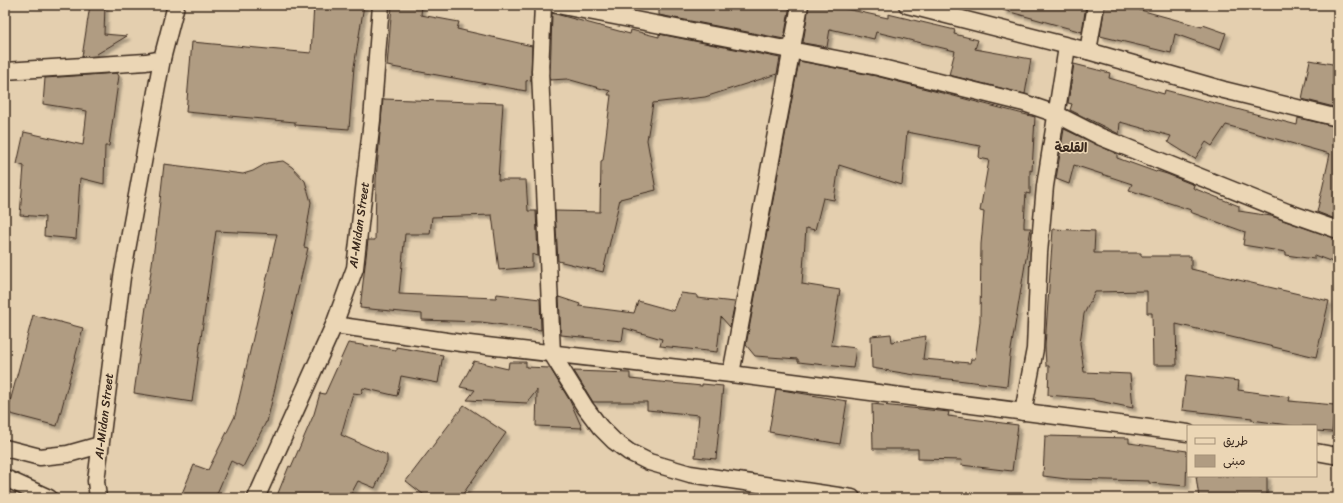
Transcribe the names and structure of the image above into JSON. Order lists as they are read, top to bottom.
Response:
{
  "streets": {
    "street": ["AI-Midan Street"]
  },
  "districts": ["القلعة"],
  "legend": ["طريق", "مبنى"]
}
